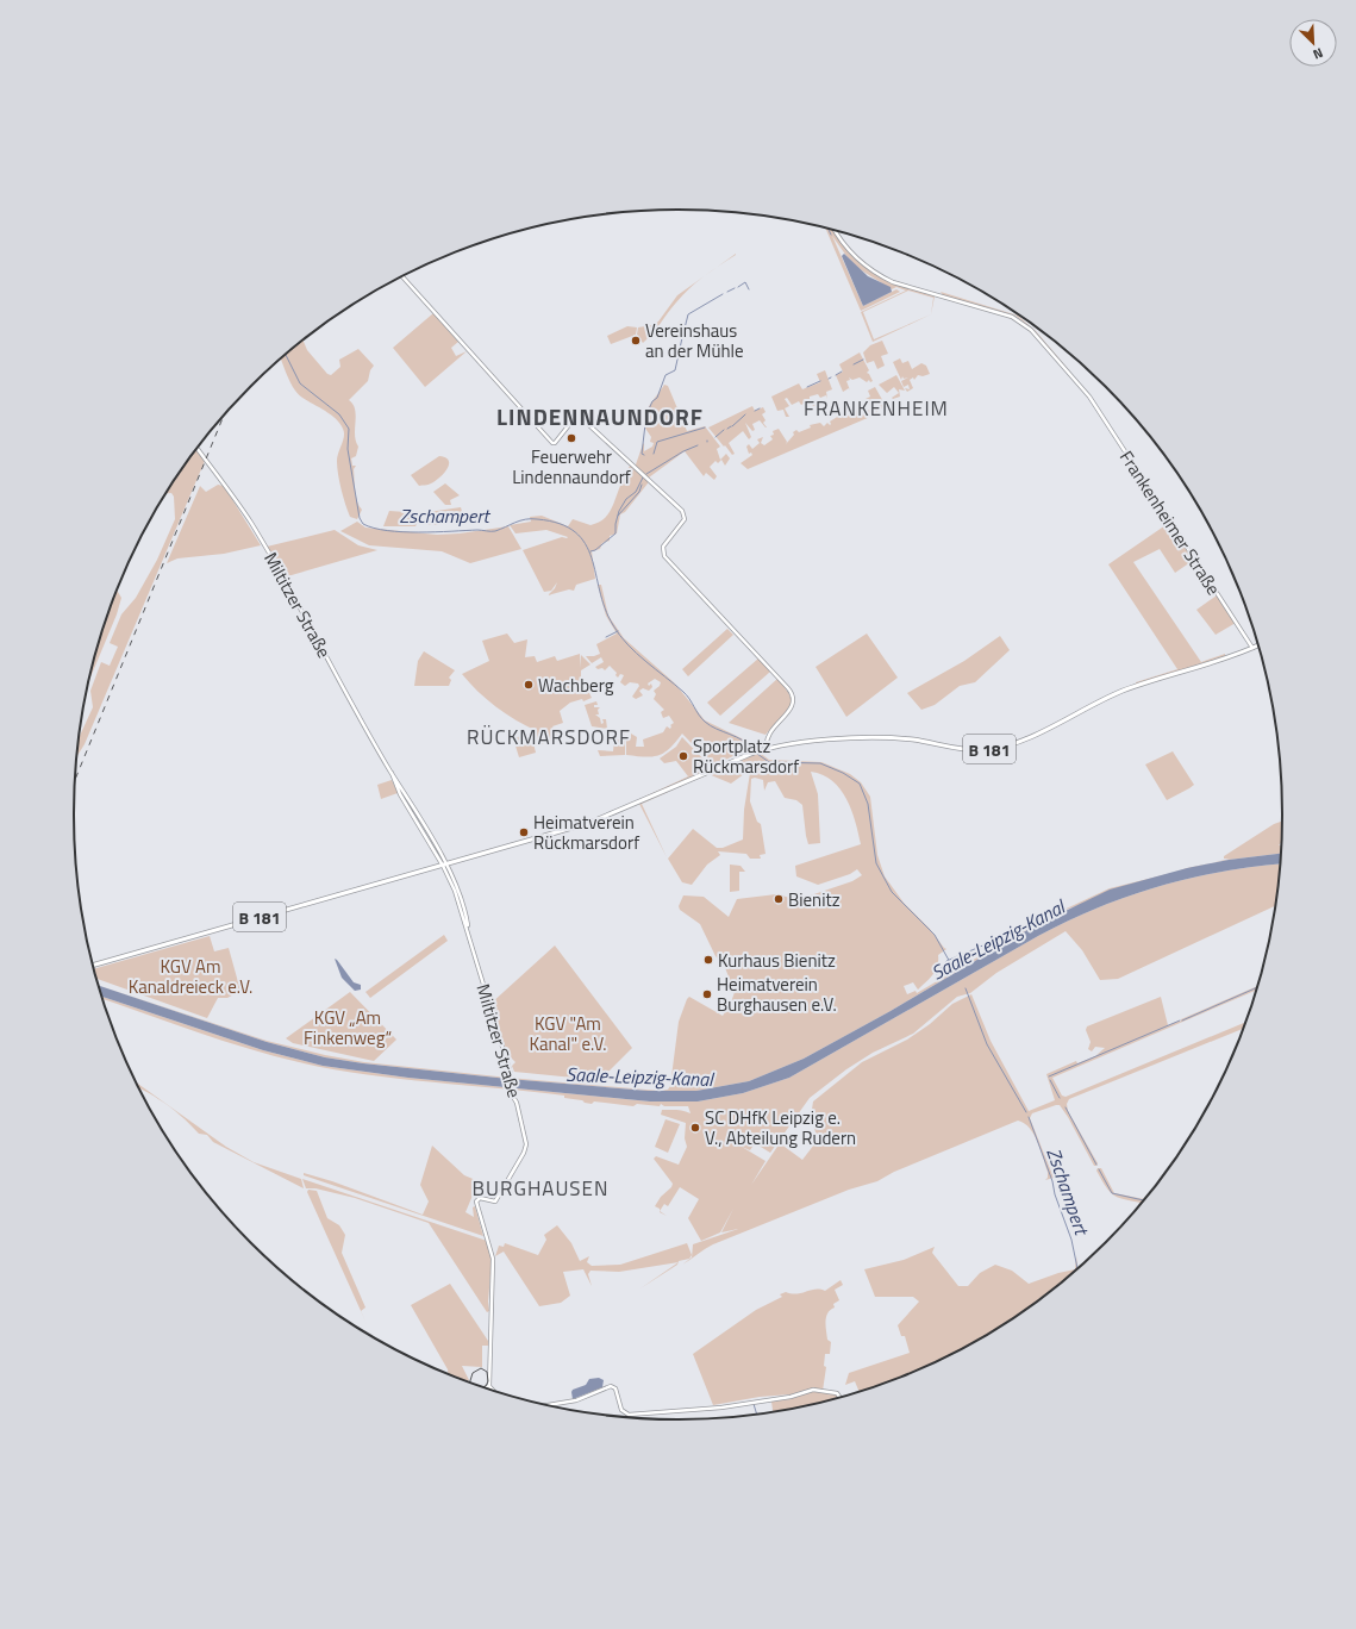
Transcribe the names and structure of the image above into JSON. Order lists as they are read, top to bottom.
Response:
{
  "streets": {
    "main road": ["B 181"],
    "street": ["Frankenheimer Straße", "Miltitzer Straße"]
  },
  "crossings": [
    ["Frankenheimer Straße", "B 181"],
    ["Miltitzer Straße", "B 181"]
  ],
  "districts": [
    "FRANKENHEIM",
    "LINDENNAUNDORF",
    "RÜCKMARSDORF",
    "BURGHAUSEN"
  ],
  "water": ["Zschampert", "Saale-Leipzig-Kanal"],
  "parks": ["KGV Am Kanaldreieck e.V.", "KGV „Am Finkenweg“", "KGV \"Am Kanal\" e.V."],
  "places": [
    "Vereinshaus an der Mühle",
    "Feuerwehr Lindennaundorf",
    "Wachberg",
    "Sportplatz Rückmarsdorf",
    "Heimatverein Rückmarsdorf",
    "Bienitz",
    "Kurhaus Bienitz",
    "Heimatverein Burghausen e.V.",
    "SC DHfK Leipzig e. V., Abteilung Rudern"
  ],
  "north": "bottom right"
}
